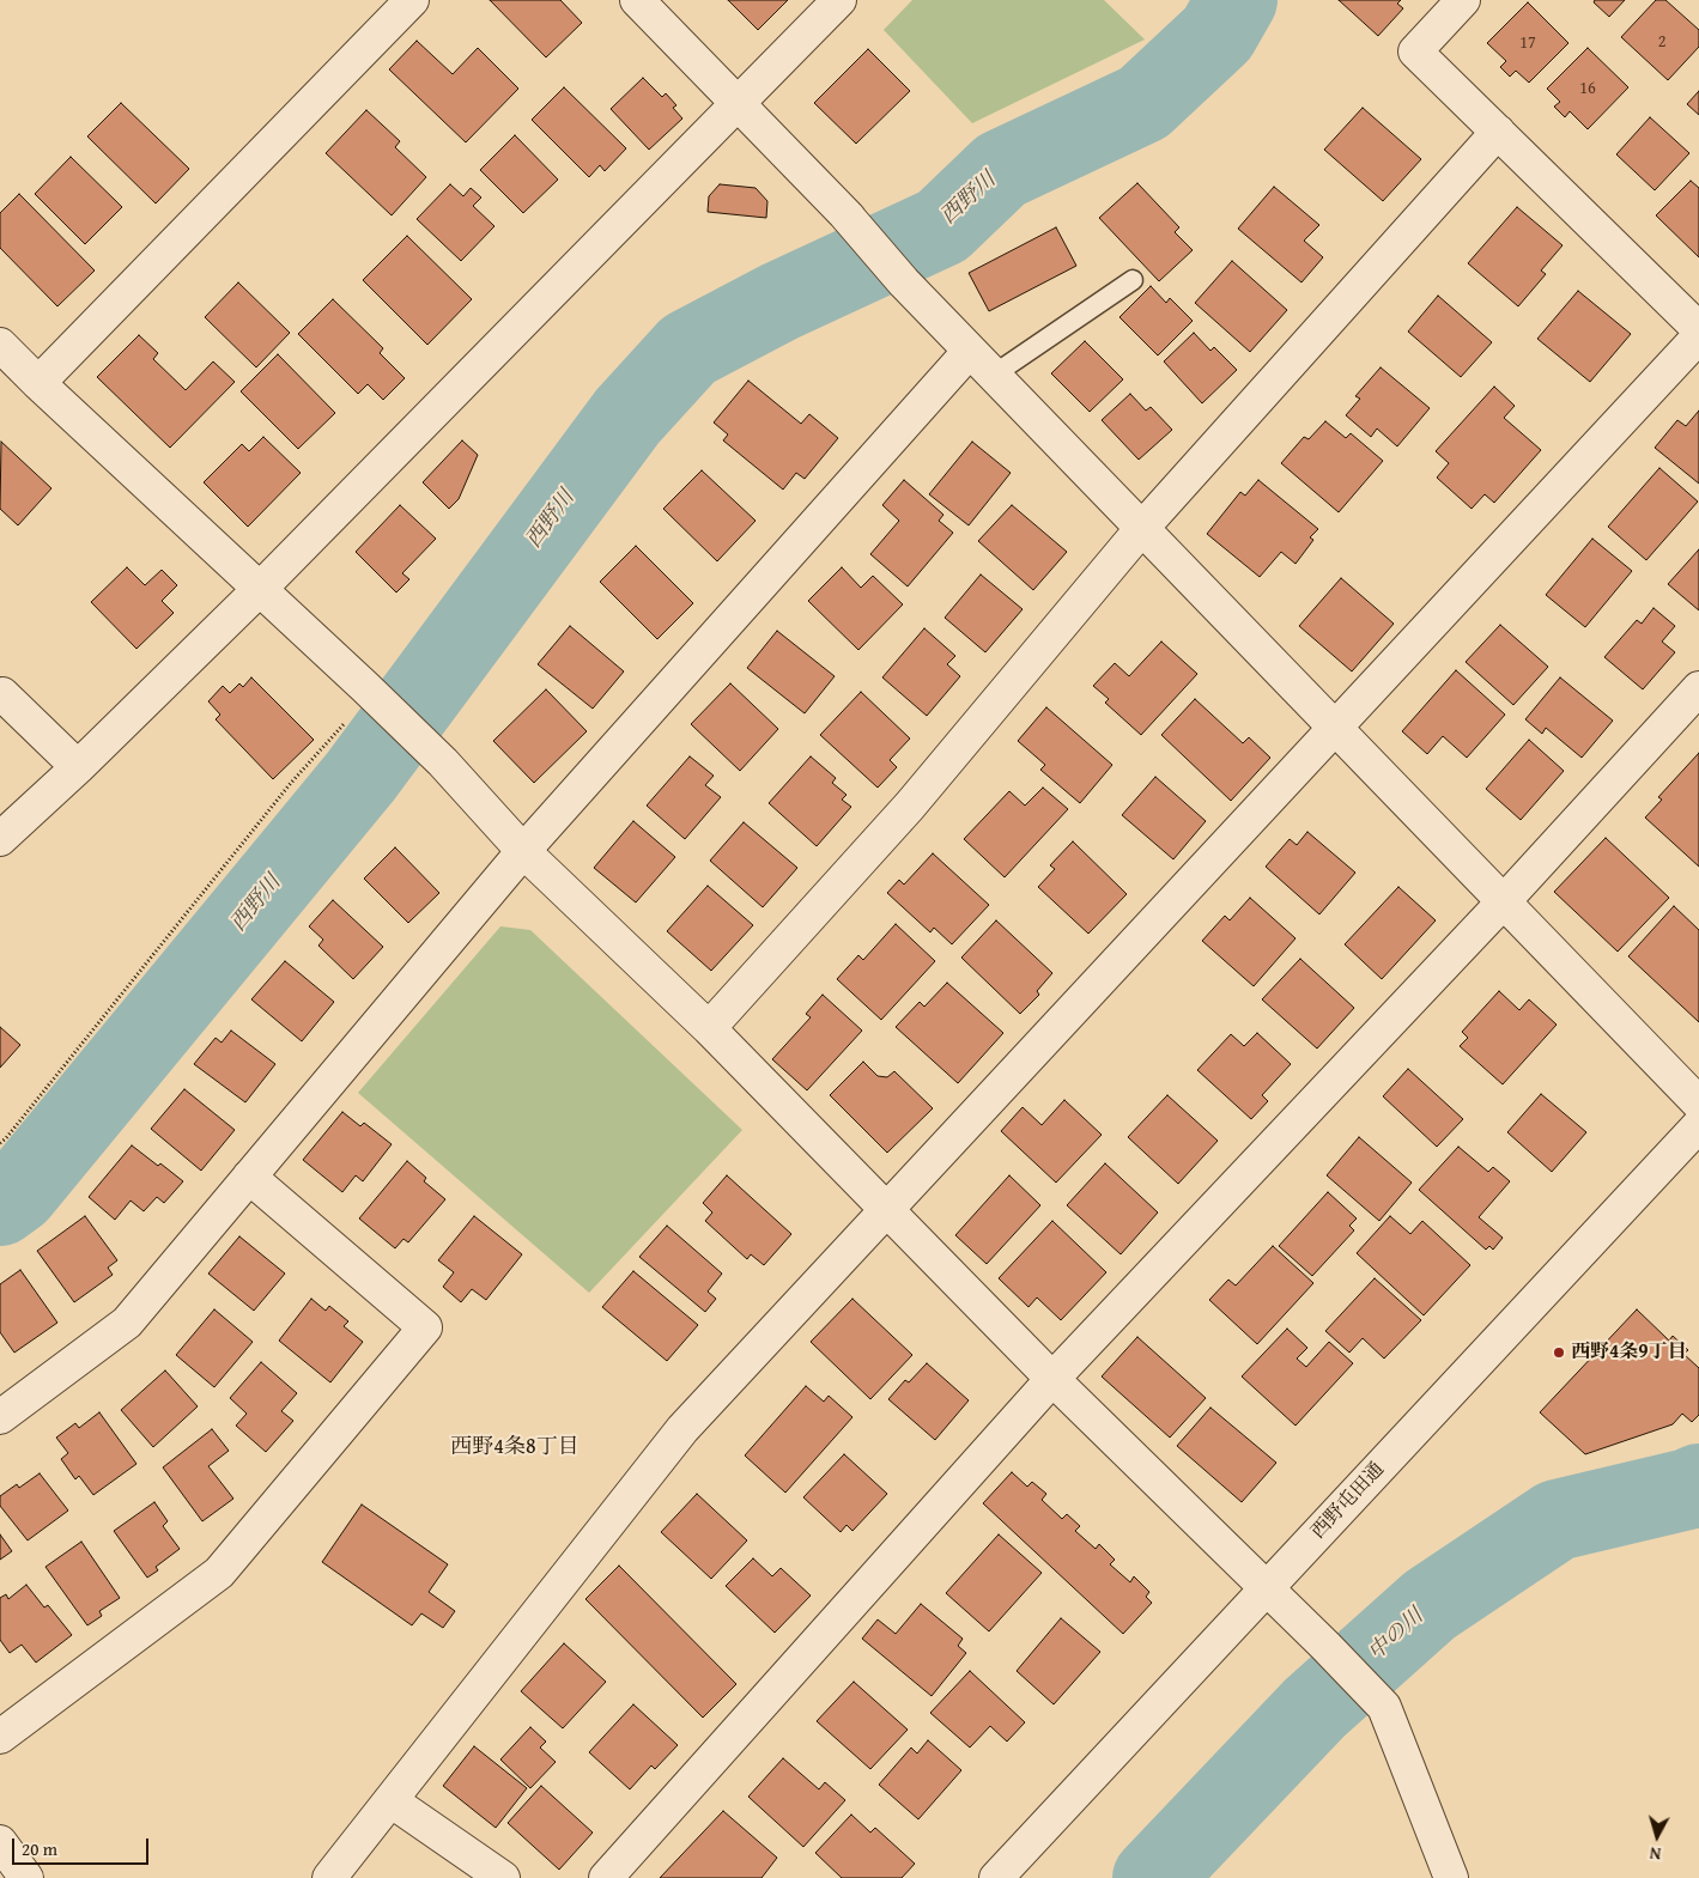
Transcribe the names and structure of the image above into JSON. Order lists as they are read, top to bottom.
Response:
{
  "streets": {
    "street": ["西野屯田通"]
  },
  "districts": ["西野4条8丁目"],
  "water": ["西野川", "中の川"],
  "places": ["西野4条9丁目"],
  "house_numbers": ["2", "17", "16"],
  "scale_bar": "20 m",
  "north": "bottom"
}
